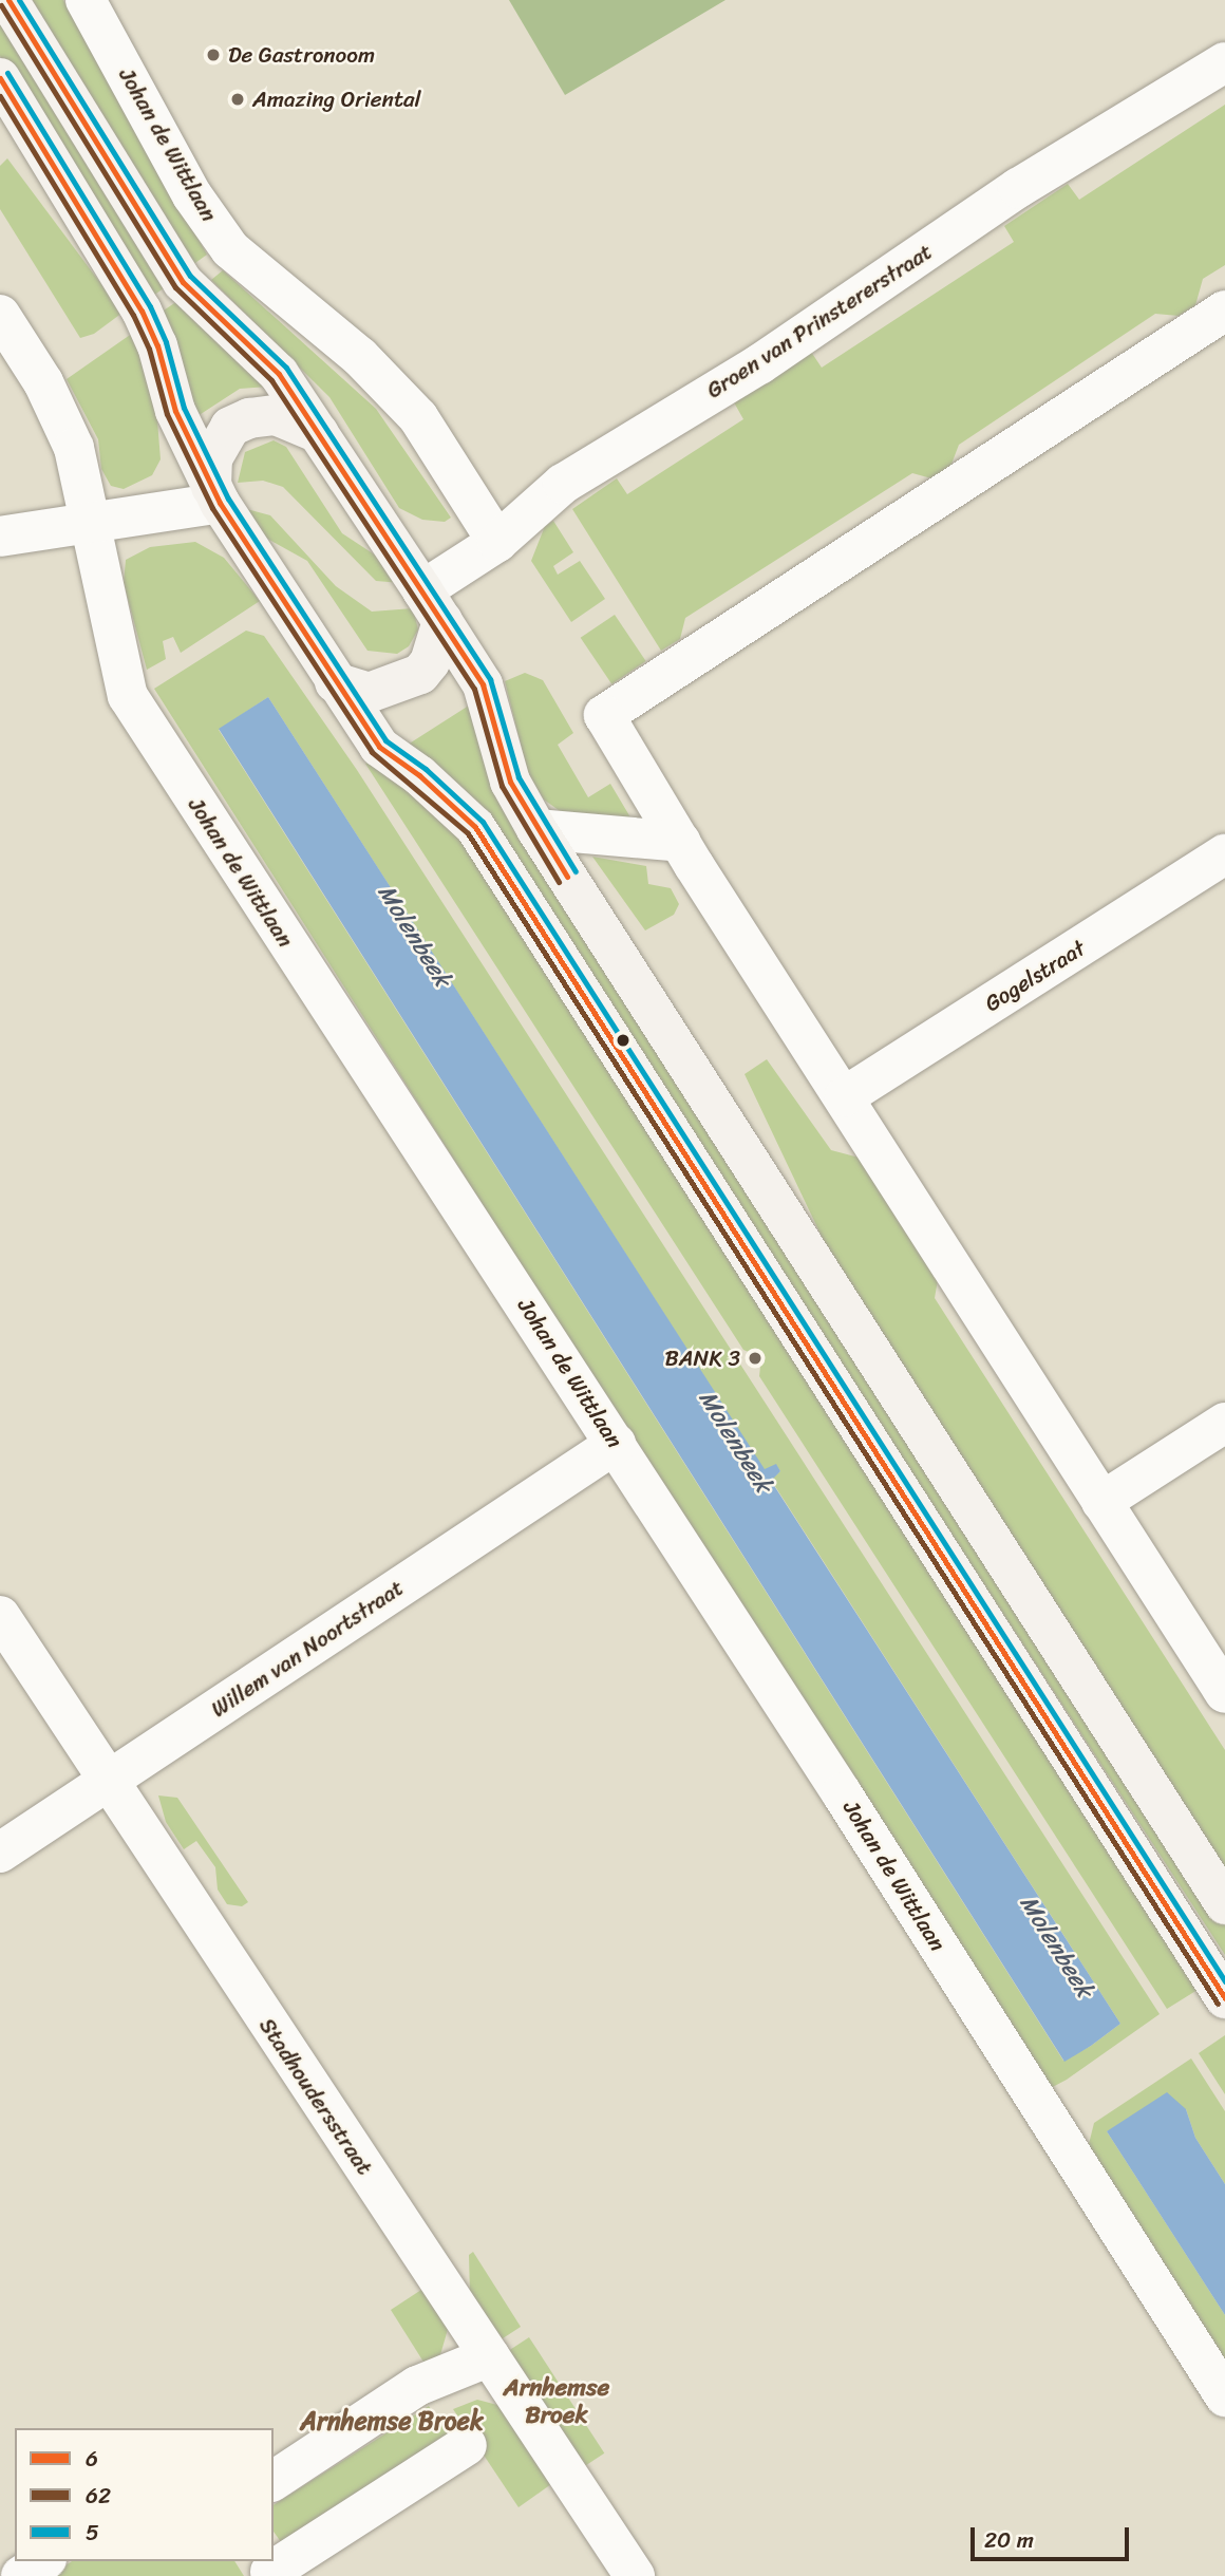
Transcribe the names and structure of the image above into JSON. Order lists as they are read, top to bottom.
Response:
{
  "streets": {
    "street": [
      "Johan de Wittlaan",
      "Groen van Prinstererstraat",
      "Gogelstraat",
      "Willem van Noortstraat",
      "Stadhoudersstraat"
    ]
  },
  "crossings": [
    ["Johan de Wittlaan", "Groen van Prinstererstraat"],
    ["Johan de Wittlaan", "Willem van Noortstraat"],
    ["Willem van Noortstraat", "Stadhoudersstraat"]
  ],
  "districts": ["Arnhemse Broek", "Arnhemse Broek"],
  "water": ["Molenbeek"],
  "places": ["De Gastronoom", "Amazing Oriental", "BANK 3"],
  "lines": ["transit line 6", "transit line 5", "transit line 62"],
  "legend": ["6", "62", "5"],
  "scale_bar": "20 m"
}
